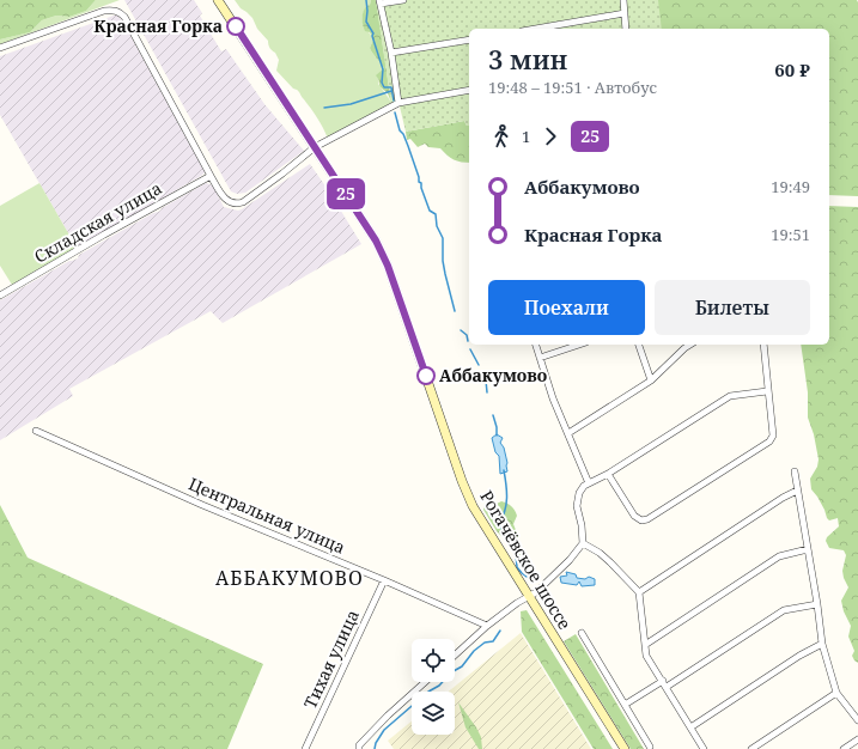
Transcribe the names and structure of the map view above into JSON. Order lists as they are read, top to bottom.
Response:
{
  "streets": {
    "main road": ["Рогачёвское шоссе"],
    "street": ["Складская улица", "Центральная улица", "Тихая улица"]
  },
  "crossings": [
    ["Центральная улица", "Тихая улица"]
  ],
  "districts": ["АББАКУМОВО"],
  "places": ["Красная Горка", "Аббакумово"],
  "lines": ["bus line 25"],
  "page": {
    "on_map": "25",
    "heading": ["3 мин", "19:48 – 19:51 · Автобус", "60 ₽"],
    "legs": ["1", "25"],
    "list": [
      {
        "name": "Аббакумово",
        "value": "19:49"
      },
      {
        "name": "Красная Горка",
        "value": "19:51"
      }
    ],
    "buttons": ["Поехали", "Билеты"]
  }
}
